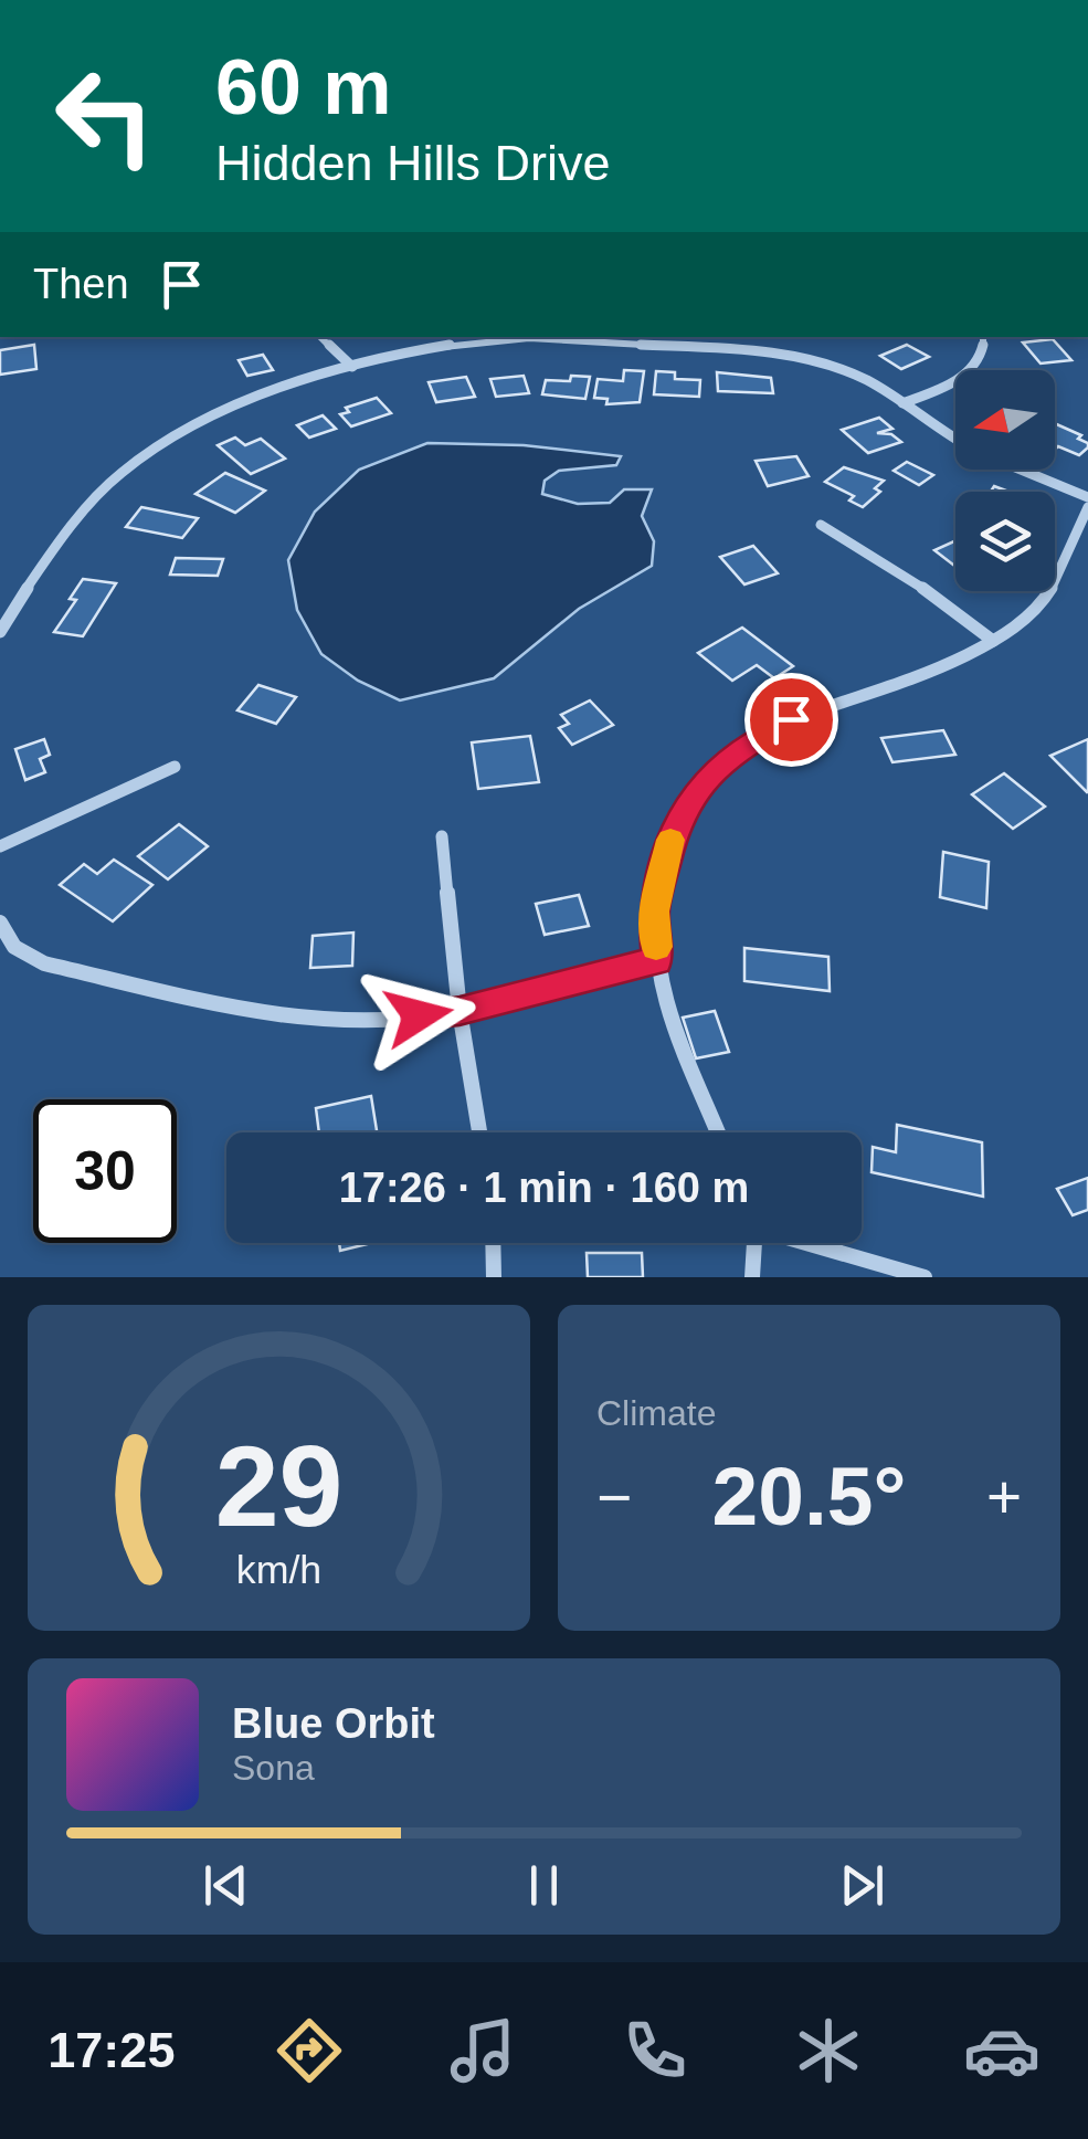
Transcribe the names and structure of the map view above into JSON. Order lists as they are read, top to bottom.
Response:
{
  "north": "left",
  "page": {
    "turn": ["60 m", "Hidden Hills Drive"],
    "then": "Then",
    "limit": "30",
    "trip": "17:26 · 1 min · 160 m",
    "tile": "Climate",
    "heat": ["−", "20.5°", "+"],
    "song": ["Blue Orbit", "Sona"],
    "tabs": "17:25",
    "gauge": ["29", "km/h"]
  }
}
